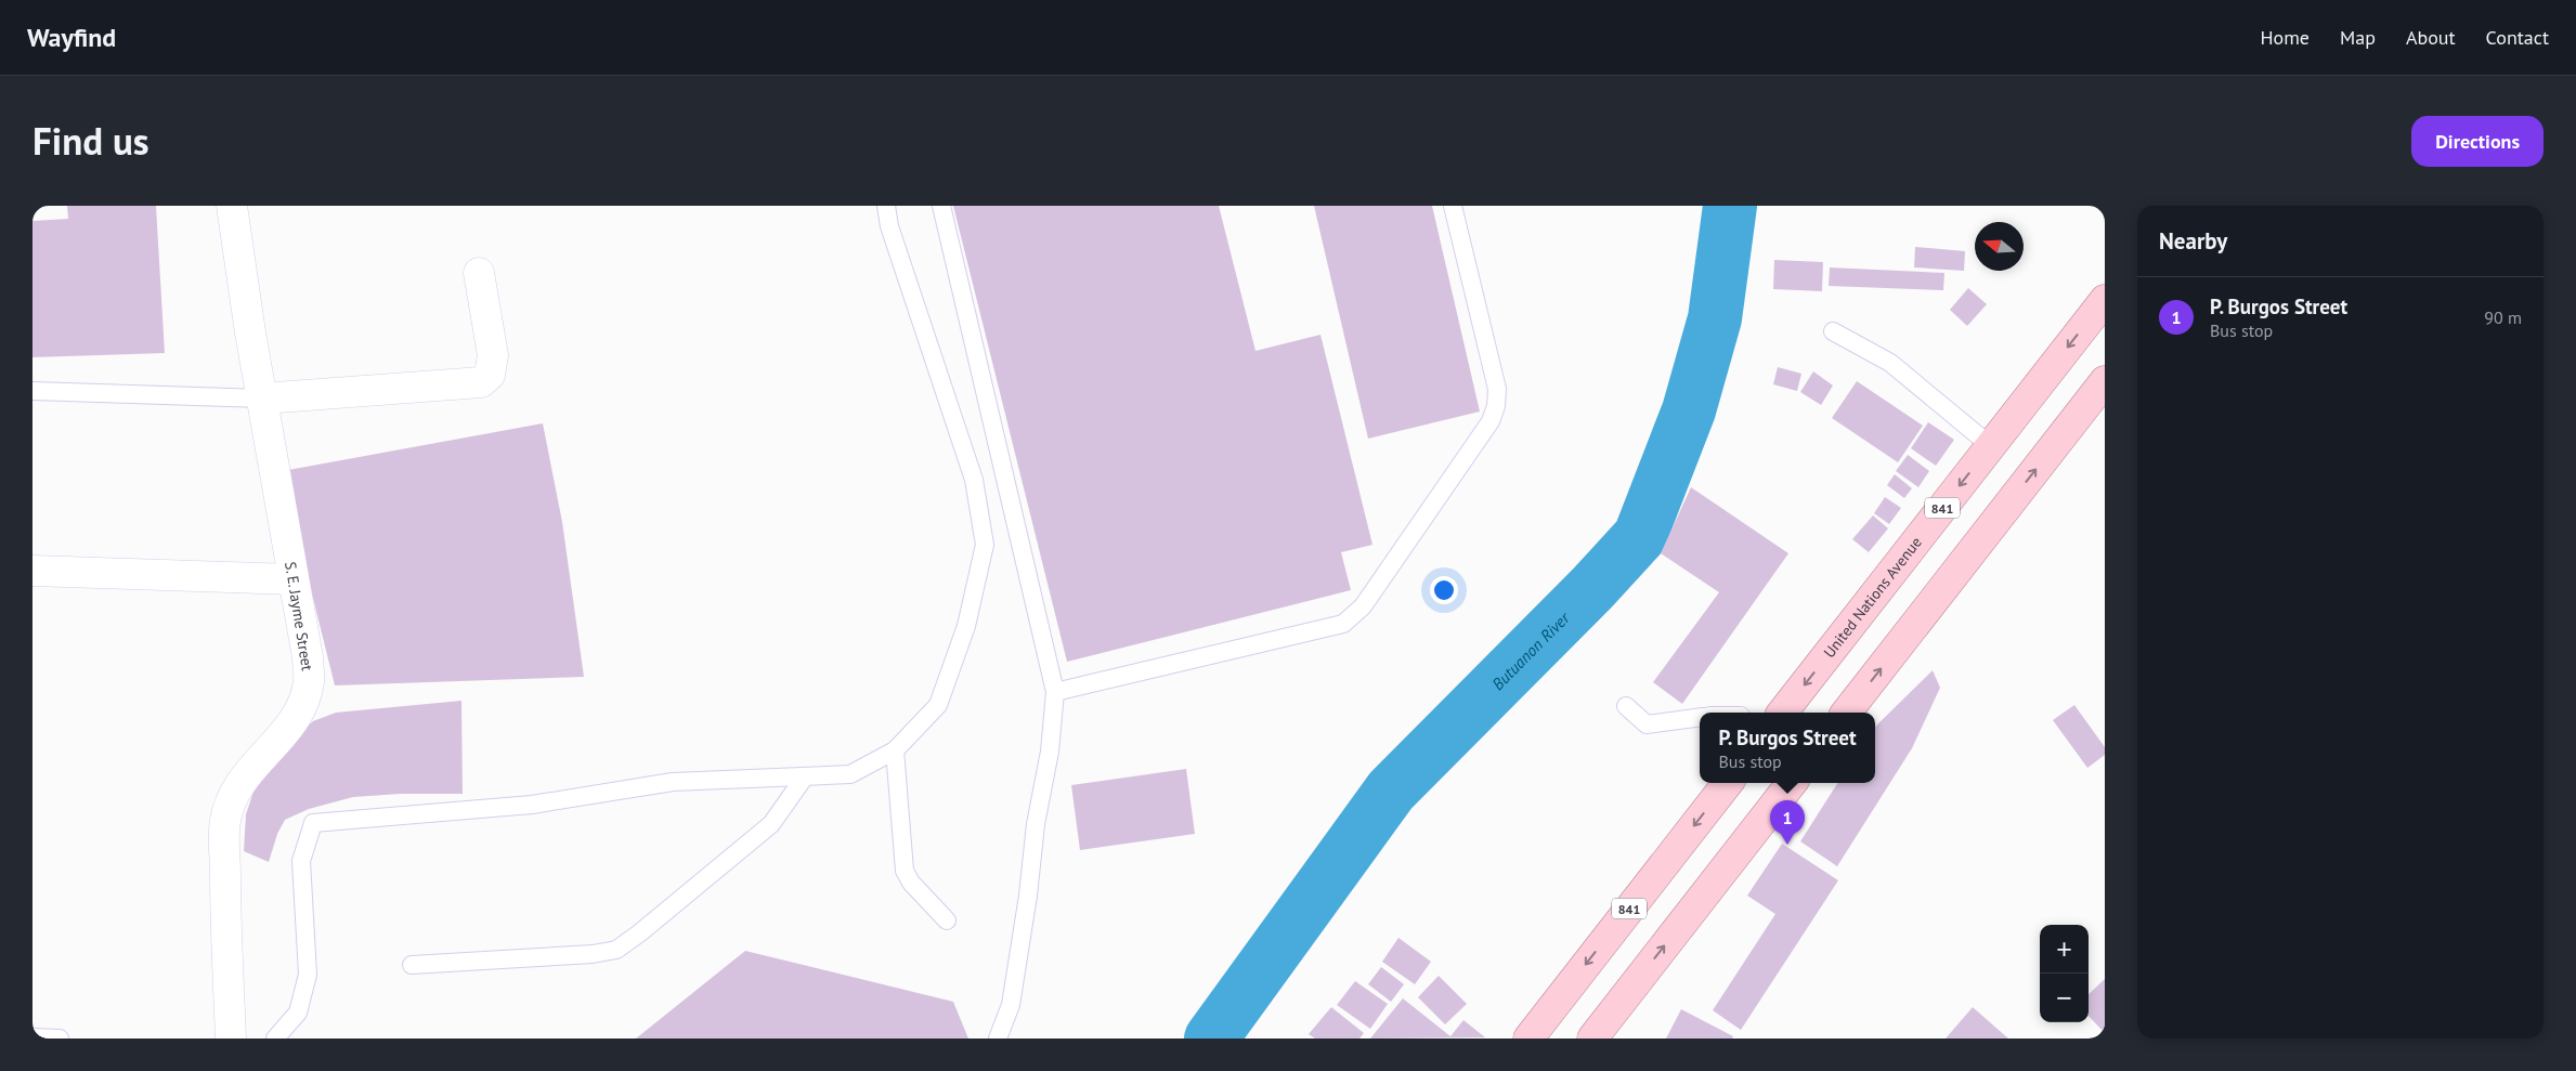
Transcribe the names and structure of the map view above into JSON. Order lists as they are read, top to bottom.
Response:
{
  "streets": {
    "main road": ["841", "United Nations Avenue"],
    "street": ["S. E. Jayme Street"]
  },
  "water": ["Butuanon River"],
  "north": "left",
  "page": {
    "header": "Wayfind",
    "nav": [
      "Home",
      "Map",
      "About",
      "Contact"
    ],
    "title": "Find us",
    "buttons": "Directions",
    "heading": "Nearby",
    "list": [
      {
        "mark": "1",
        "name": "P. Burgos Street",
        "note": "Bus stop",
        "value": "90 m"
      }
    ],
    "popup": ["P. Burgos Street", "Bus stop"],
    "pins": "1",
    "map_buttons": ["+", "−"]
  }
}
